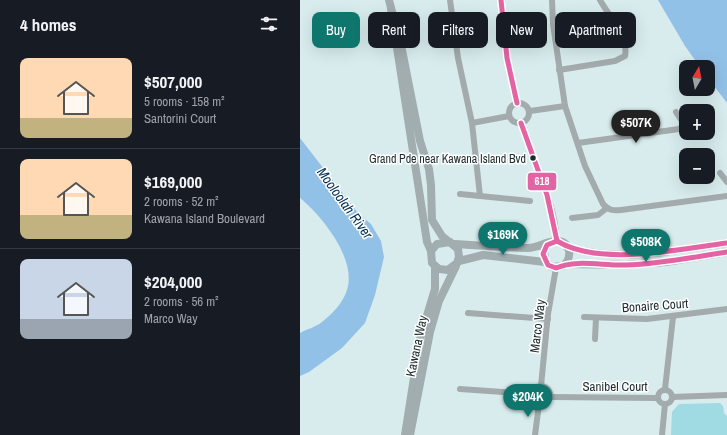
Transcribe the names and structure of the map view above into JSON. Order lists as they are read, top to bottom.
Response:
{
  "streets": {
    "main road": ["Kawana Way"],
    "street": ["Bonaire Court", "Marco Way", "Sanibel Court"]
  },
  "crossings": [
    ["Marco Way", "Sanibel Court"]
  ],
  "water": ["Mooloolah River"],
  "places": ["Grand Pde near Kawana Island Bvd"],
  "lines": ["transit line 618"],
  "north": "top",
  "page": {
    "heading": "4 homes",
    "chip": [
      "Buy",
      "Rent",
      "Filters",
      "New",
      "Apartment"
    ],
    "list": [
      {
        "name": "$507,000",
        "note": "5 rooms · 158 m² · Santorini Court"
      },
      {
        "name": "$169,000",
        "note": "2 rooms · 52 m² · Kawana Island Boulevard"
      },
      {
        "name": "$204,000",
        "note": "2 rooms · 56 m² · Marco Way"
      }
    ],
    "map_buttons": ["+", "−"],
    "price": [
      "$507K",
      "$169K",
      "$508K",
      "$204K"
    ]
  }
}
